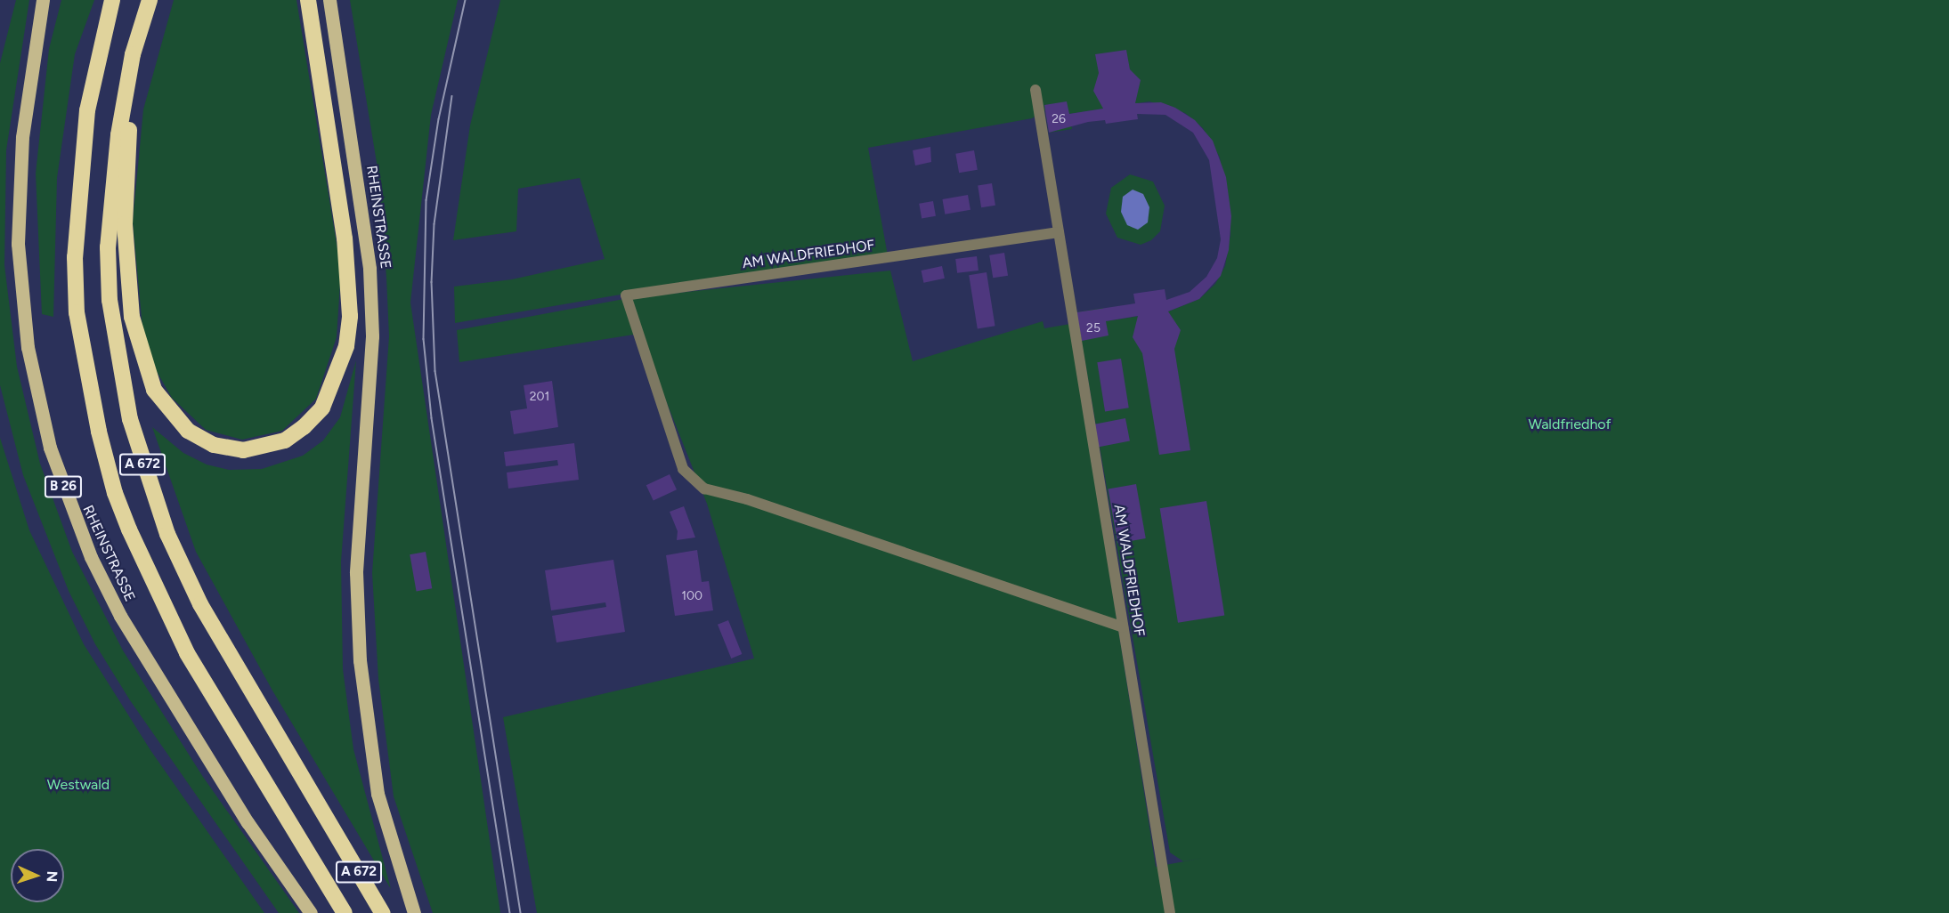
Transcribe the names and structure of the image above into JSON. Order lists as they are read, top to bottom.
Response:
{
  "streets": {
    "highway": ["A 672"],
    "main road": ["RHEINSTRASSE", "B 26"],
    "street": ["AM WALDFRIEDHOF"]
  },
  "parks": ["Waldfriedhof", "Westwald"],
  "house_numbers": [
    "26",
    "25",
    "201",
    "100"
  ],
  "north": "right"
}
